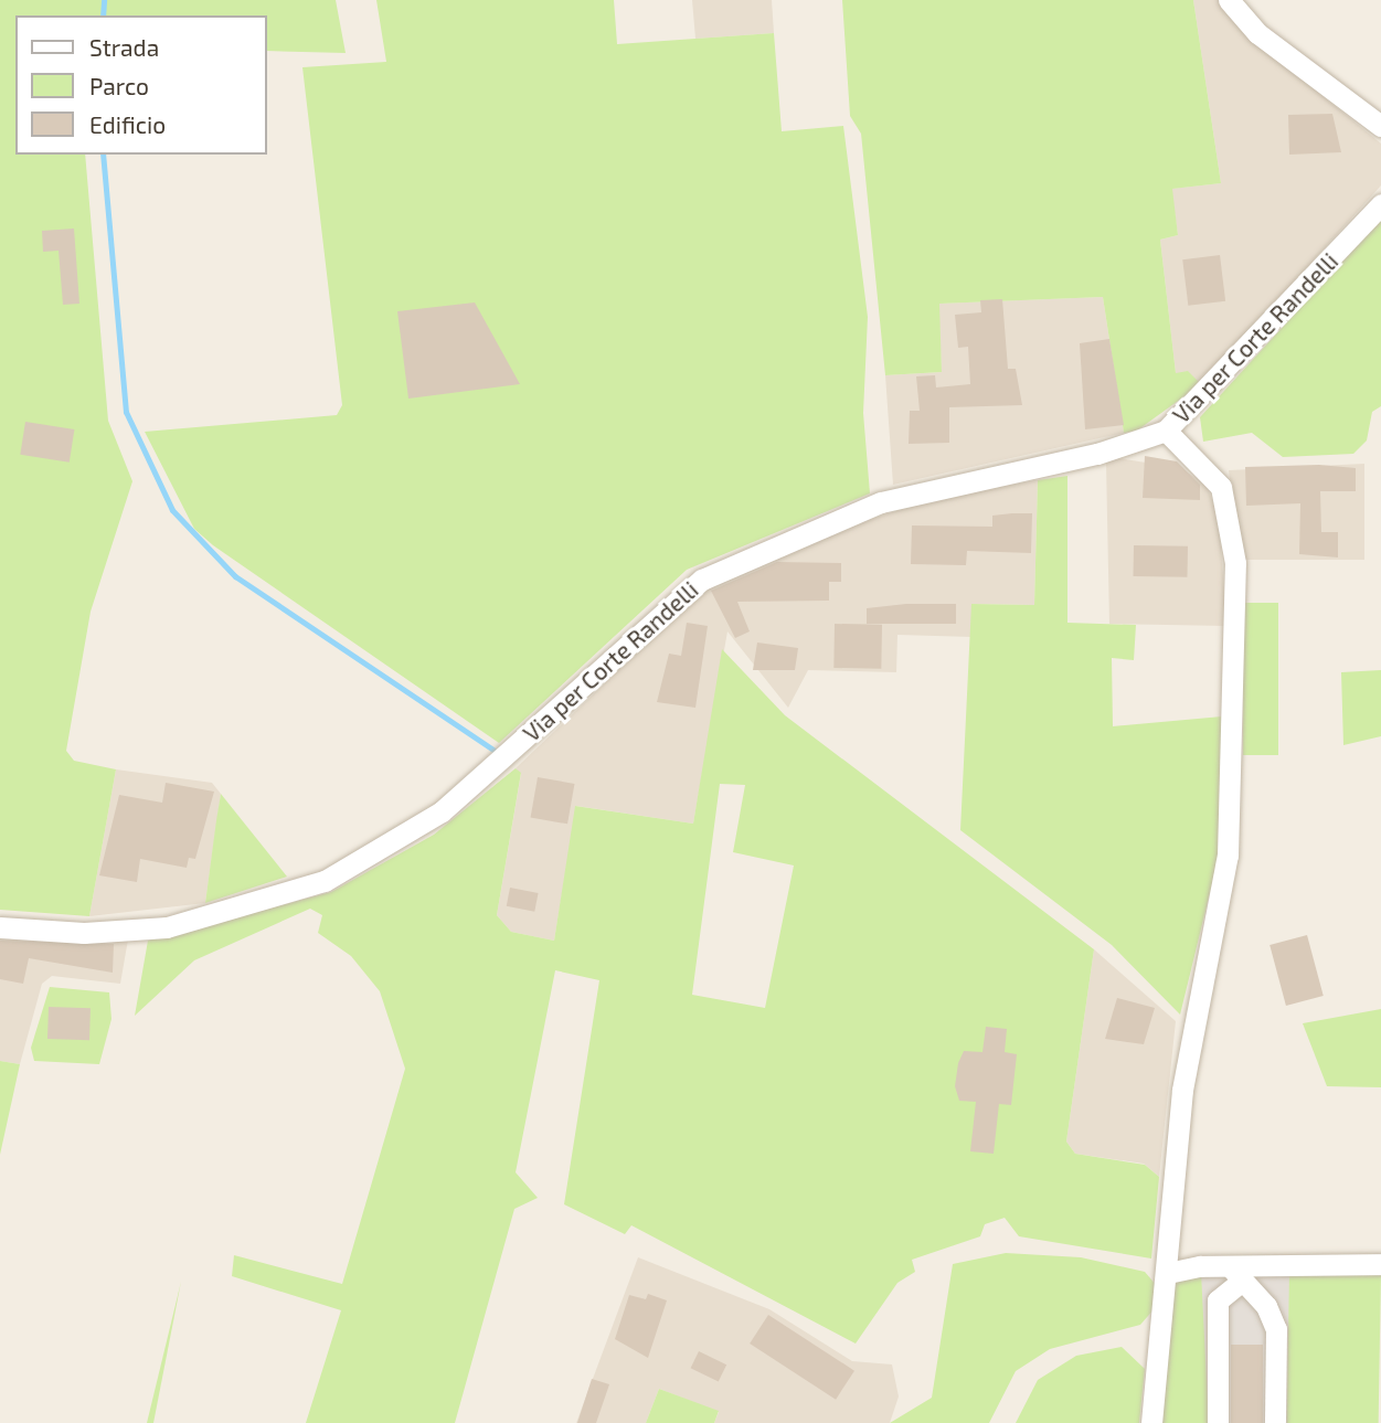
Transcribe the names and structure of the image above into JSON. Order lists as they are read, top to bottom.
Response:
{
  "streets": {
    "street": ["Via per Corte Randelli"]
  },
  "legend": ["Strada", "Parco", "Edificio"]
}
